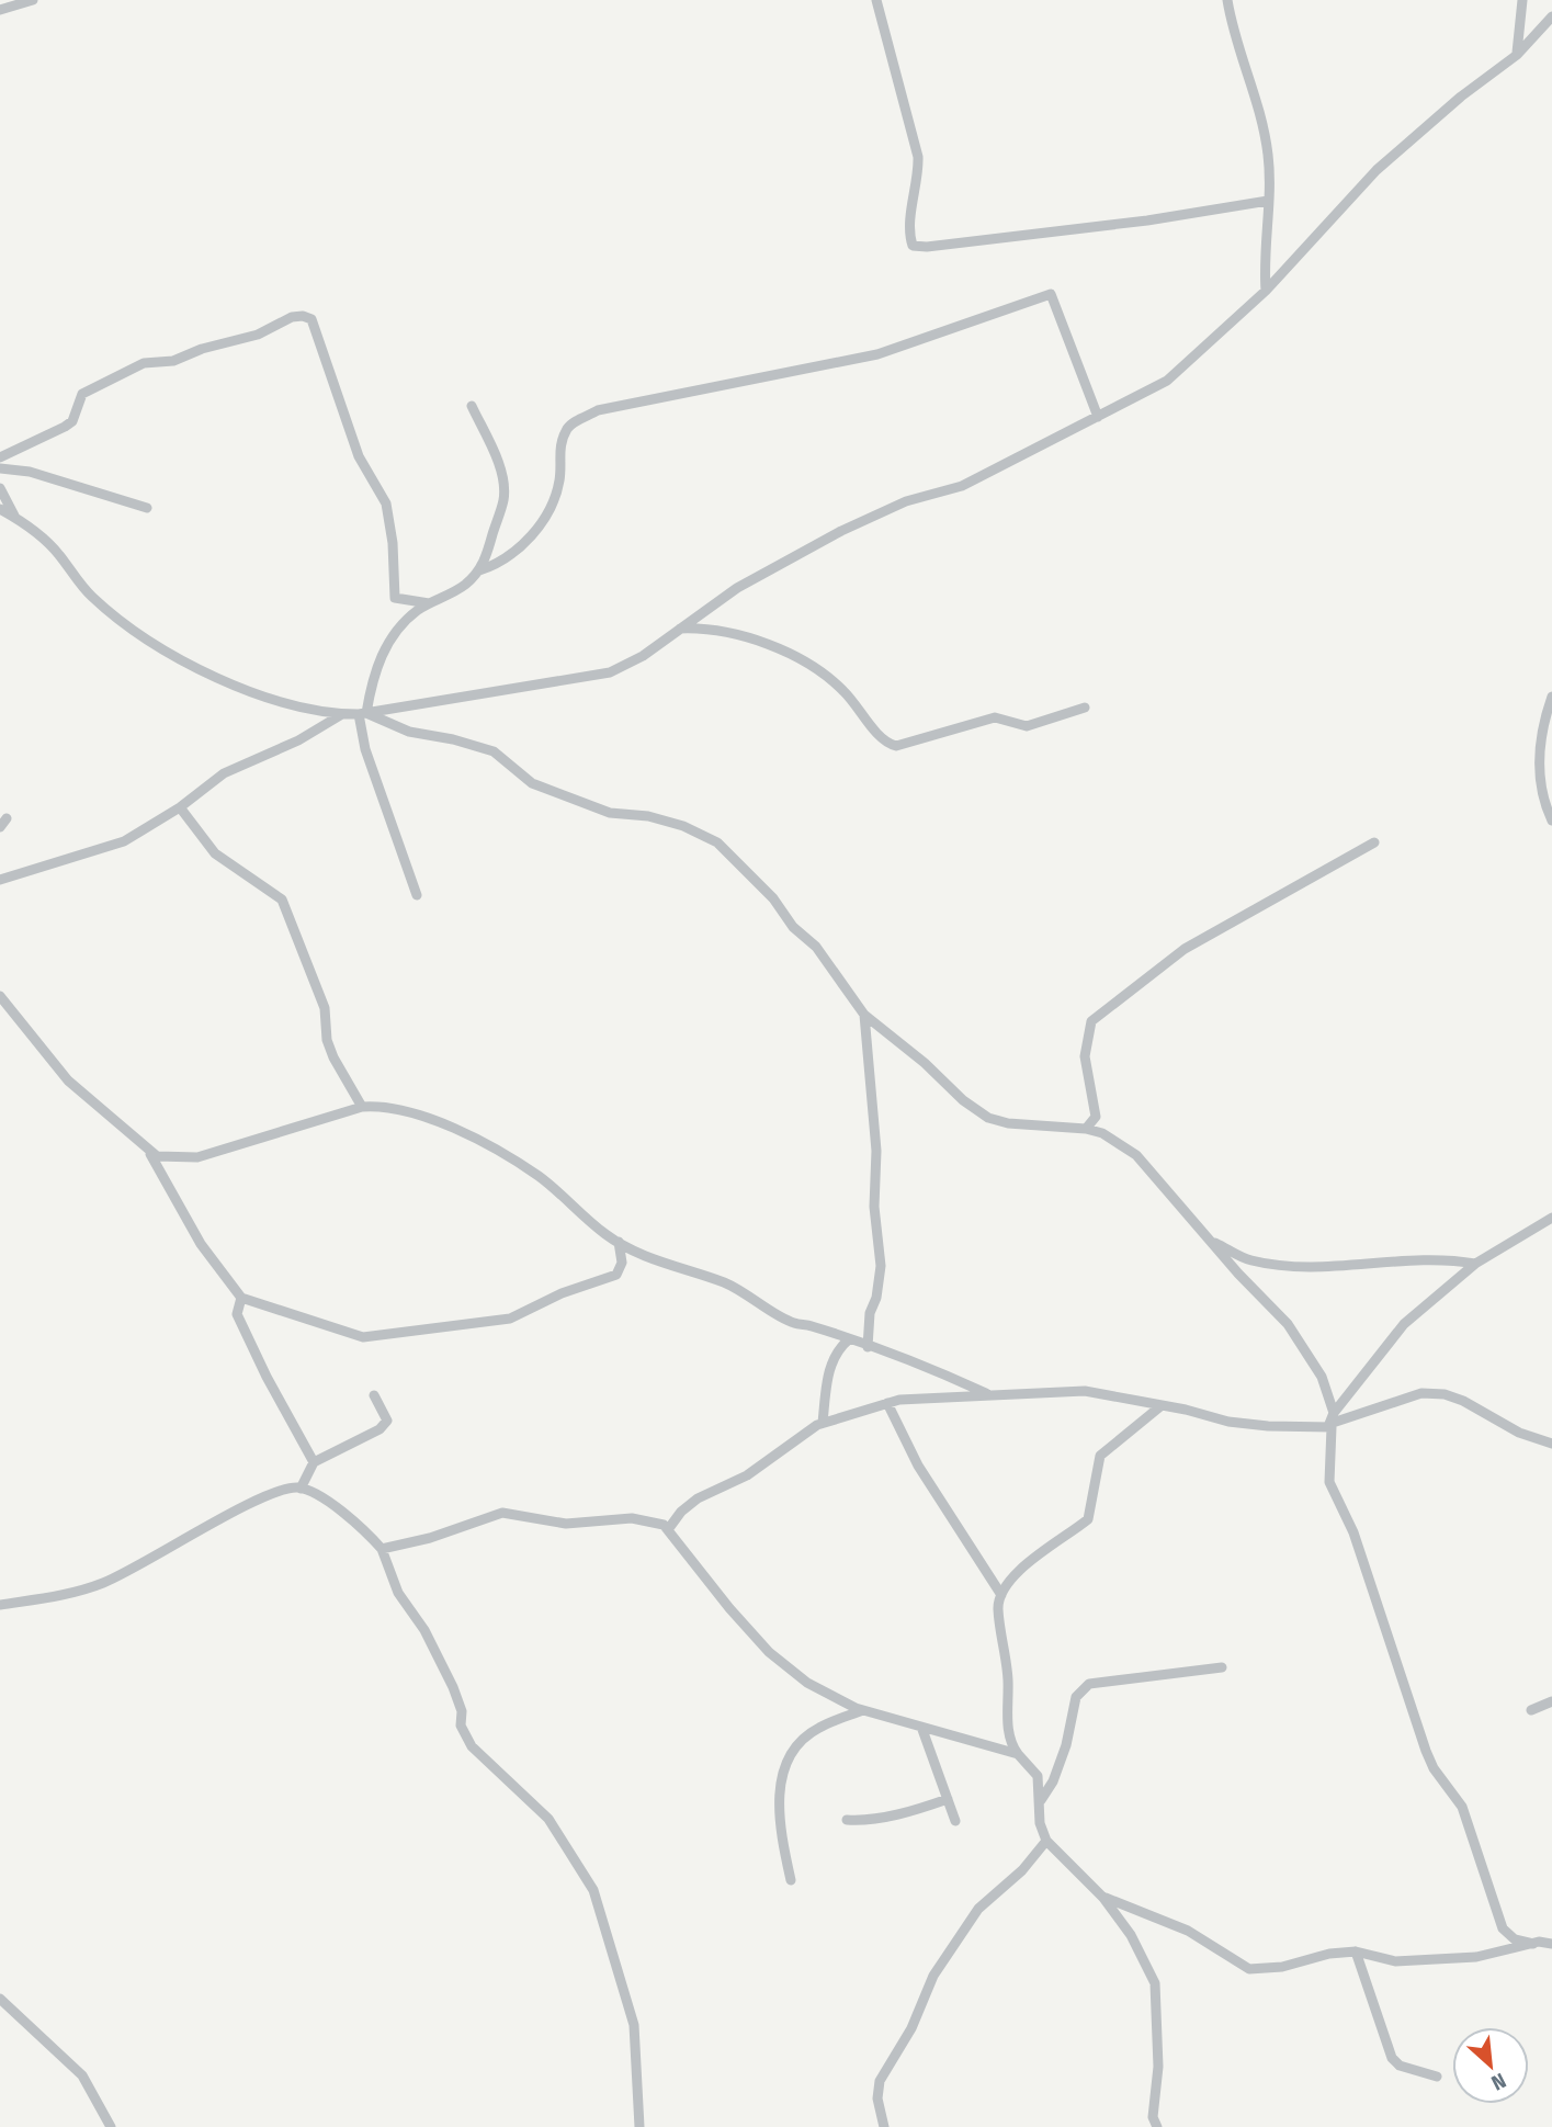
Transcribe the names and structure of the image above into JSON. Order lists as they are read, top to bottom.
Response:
{
  "north": "bottom right"
}
